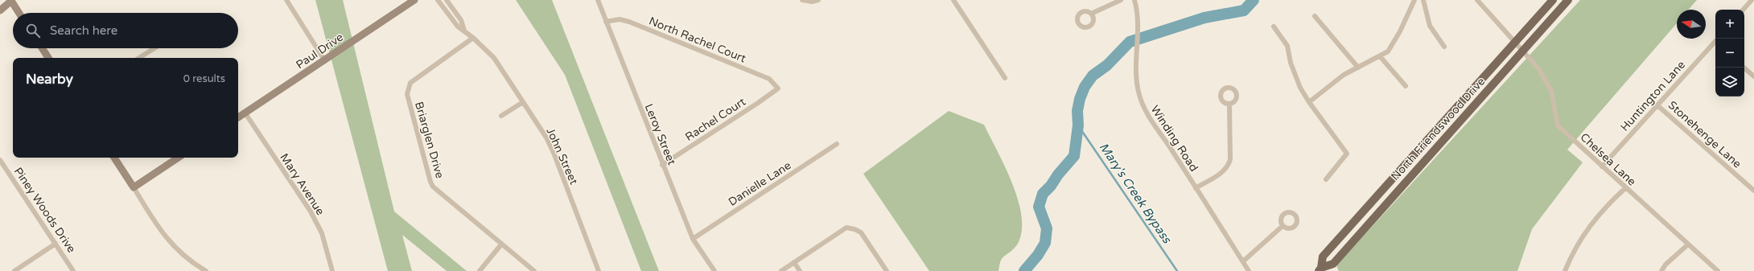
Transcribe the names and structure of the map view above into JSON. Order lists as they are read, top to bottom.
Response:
{
  "streets": {
    "main road": ["North Friendswood Drive"],
    "street": [
      "North Rachel Court",
      "Paul Drive",
      "Huntington Lane",
      "Rachel Court",
      "Leroy Street",
      "Stonehenge Lane",
      "Winding Road",
      "Briarglen Drive",
      "John Street",
      "Chelsea Lane",
      "Danielle Lane",
      "Mary Avenue",
      "Piney Woods Drive"
    ]
  },
  "crossings": [
    ["North Rachel Court", "Rachel Court"],
    ["North Rachel Court", "Leroy Street"],
    ["Paul Drive", "Mary Avenue"],
    ["Huntington Lane", "Stonehenge Lane"],
    ["Huntington Lane", "Chelsea Lane"],
    ["Rachel Court", "Leroy Street"],
    ["North Friendswood Drive", "Chelsea Lane"],
    ["Leroy Street", "Danielle Lane"],
    ["Briarglen Drive", "John Street"]
  ],
  "water": ["Mary's Creek Bypass"],
  "north": "left",
  "page": {
    "map_buttons": ["+", "−"],
    "search": "Search here",
    "heading": ["Nearby", "0 results"]
  }
}
